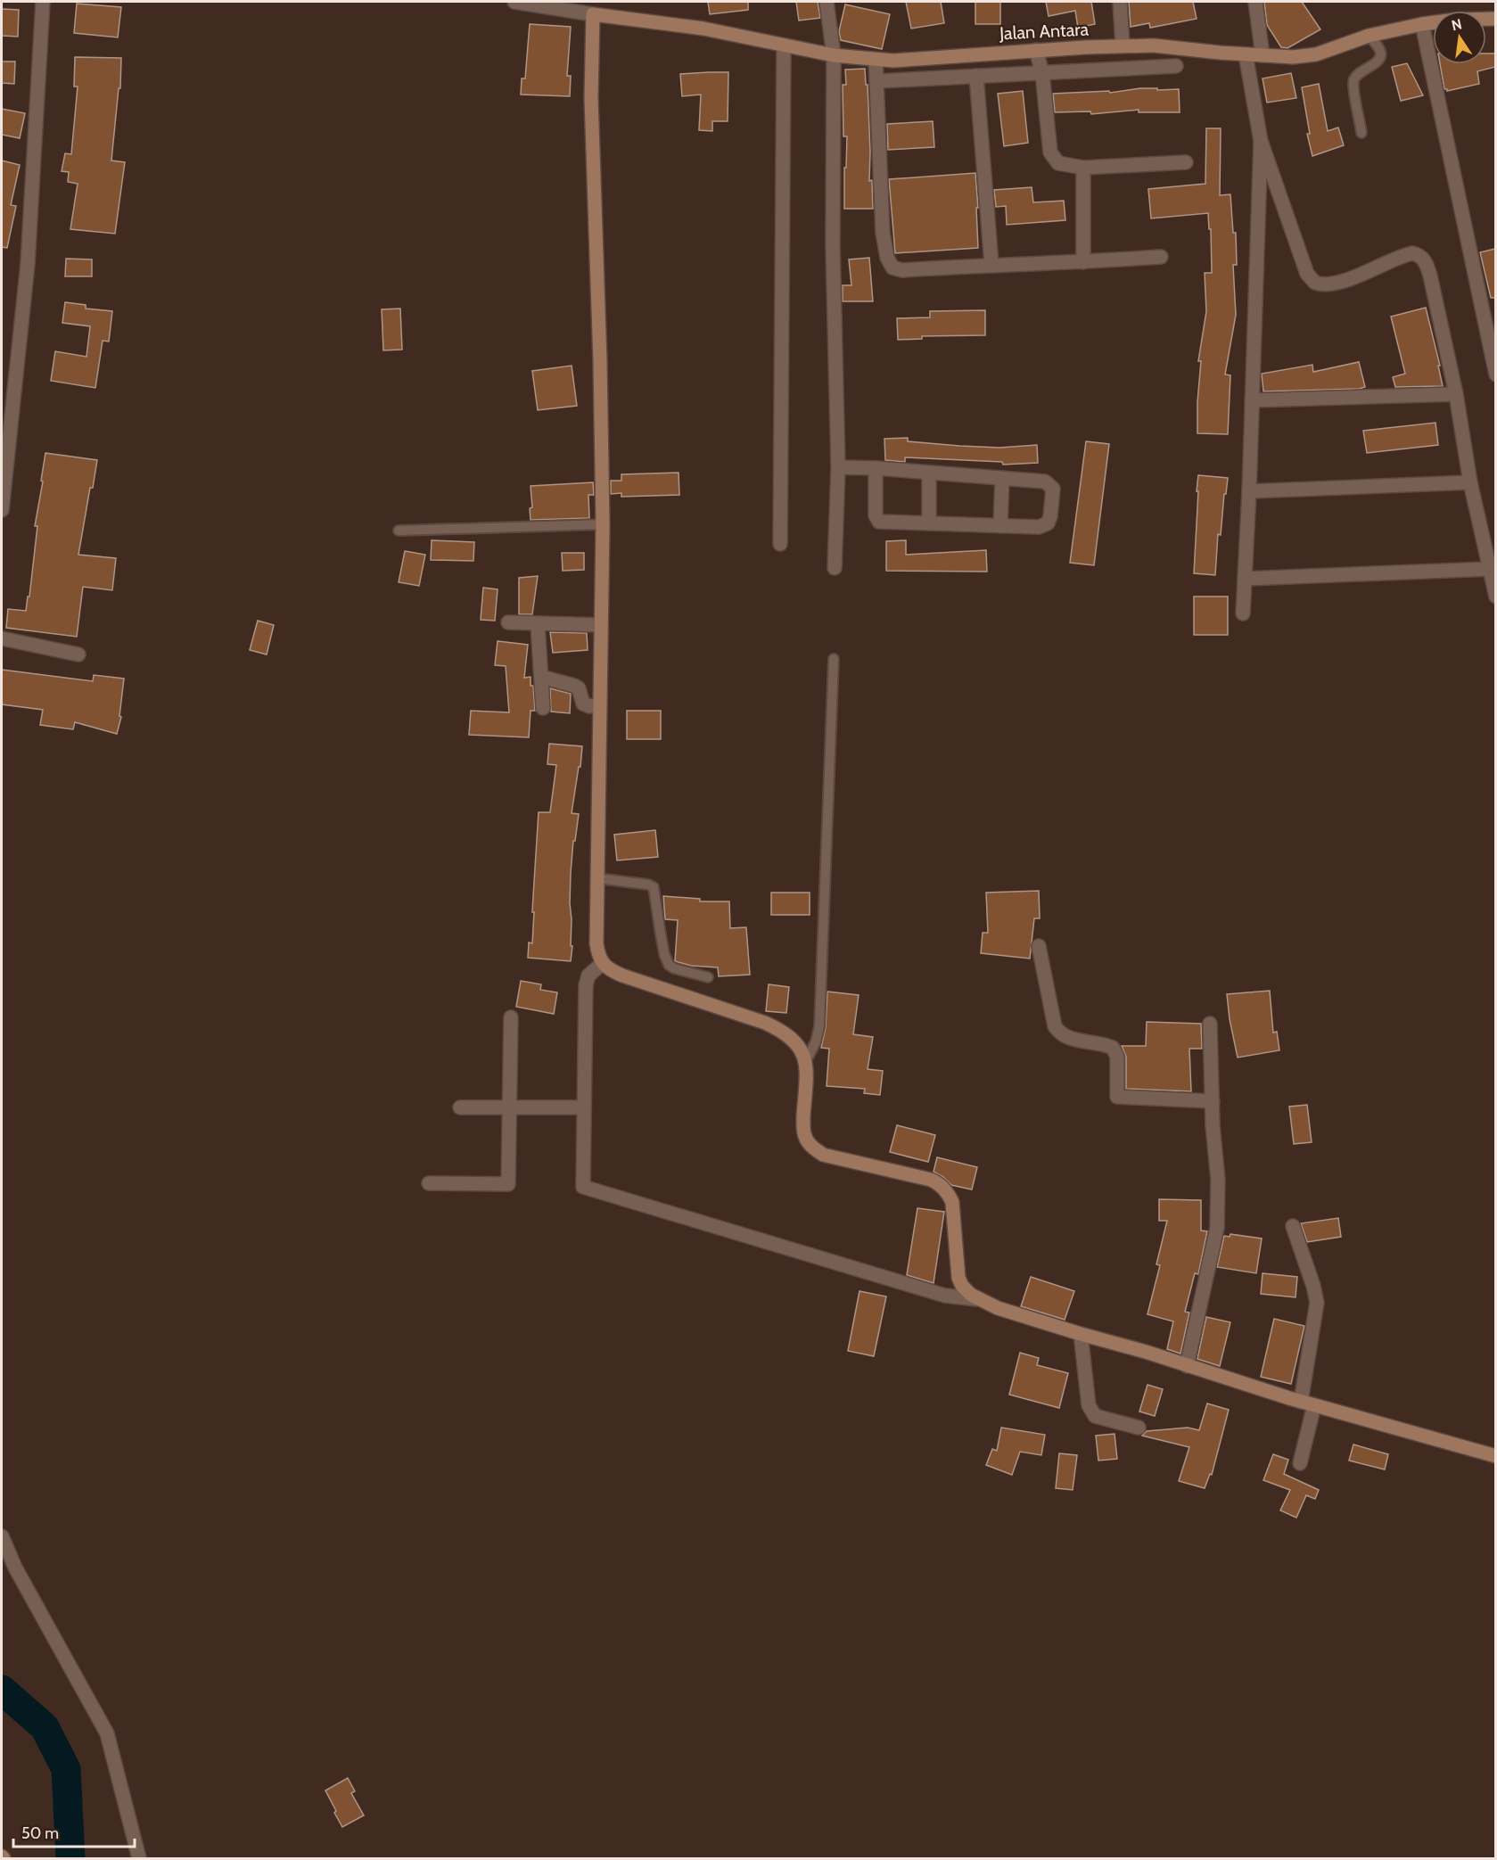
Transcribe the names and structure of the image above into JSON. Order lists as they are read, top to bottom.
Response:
{
  "streets": {
    "street": ["Jalan Antara"]
  },
  "scale_bar": "50 m",
  "north": "top"
}
